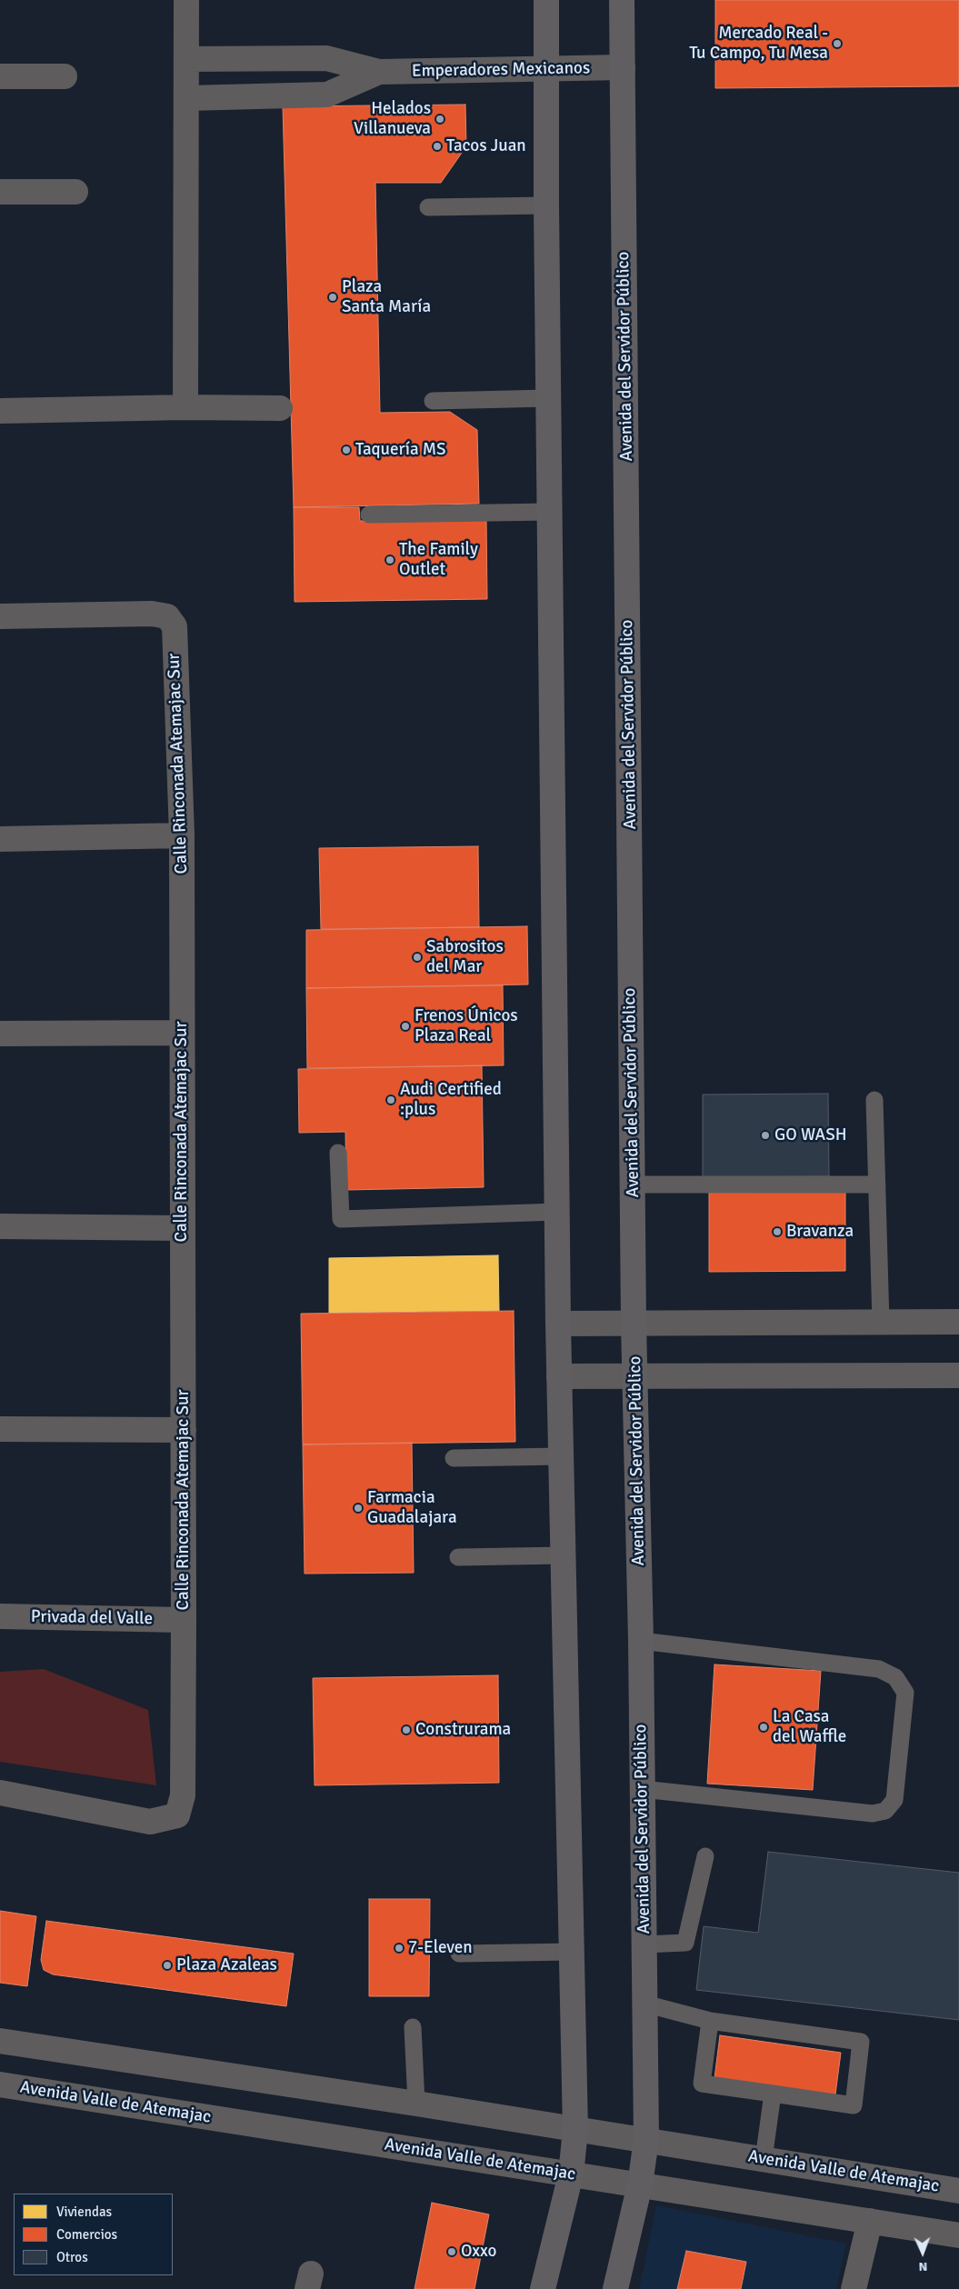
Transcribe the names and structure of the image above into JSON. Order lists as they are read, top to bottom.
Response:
{
  "streets": {
    "street": [
      "Emperadores Mexicanos",
      "Avenida del Servidor Público",
      "Calle Rinconada Atemajac Sur",
      "Privada del Valle",
      "Avenida Valle de Atemajac"
    ]
  },
  "crossings": [
    ["Emperadores Mexicanos", "Avenida del Servidor Público"],
    ["Avenida del Servidor Público", "Avenida Valle de Atemajac"],
    ["Calle Rinconada Atemajac Sur", "Privada del Valle"]
  ],
  "places": [
    "Mercado Real - Tu Campo, Tu Mesa",
    "Helados Villanueva",
    "Tacos Juan",
    "Plaza Santa María",
    "Taquería MS",
    "The Family Outlet",
    "Sabrositos del Mar",
    "Frenos Únicos Plaza Real",
    "Audi Certified :plus",
    "GO WASH",
    "Bravanza",
    "Farmacia Guadalajara",
    "La Casa del Waffle",
    "Construrama",
    "7-Eleven",
    "Plaza Azaleas",
    "Oxxo"
  ],
  "legend": ["Viviendas", "Comercios", "Otros"],
  "north": "bottom"
}
